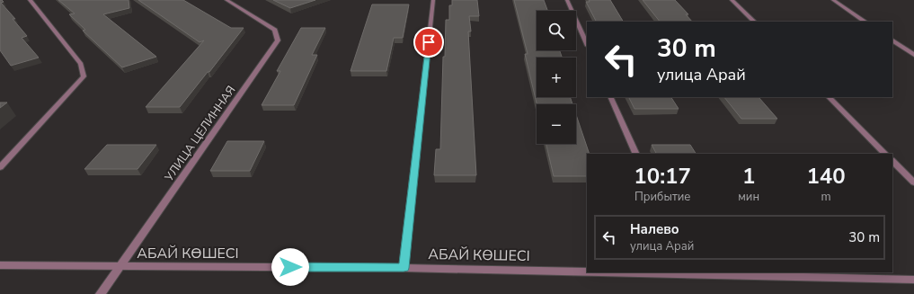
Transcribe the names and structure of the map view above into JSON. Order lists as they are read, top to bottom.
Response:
{
  "streets": {
    "street": ["УЛИЦА ЦЕЛИННАЯ", "АБАЙ КӨШЕСІ"]
  },
  "crossings": [
    ["УЛИЦА ЦЕЛИННАЯ", "АБАЙ КӨШЕСІ"]
  ],
  "page": {
    "map_buttons": ["+", "−"],
    "turn": ["30 m", "улица Арай"],
    "eta": [
      "10:17",
      "Прибытие",
      "1",
      "мин",
      "140",
      "m"
    ],
    "list": [
      {
        "name": "Налево",
        "note": "улица Арай",
        "value": "30 m"
      }
    ]
  }
}
